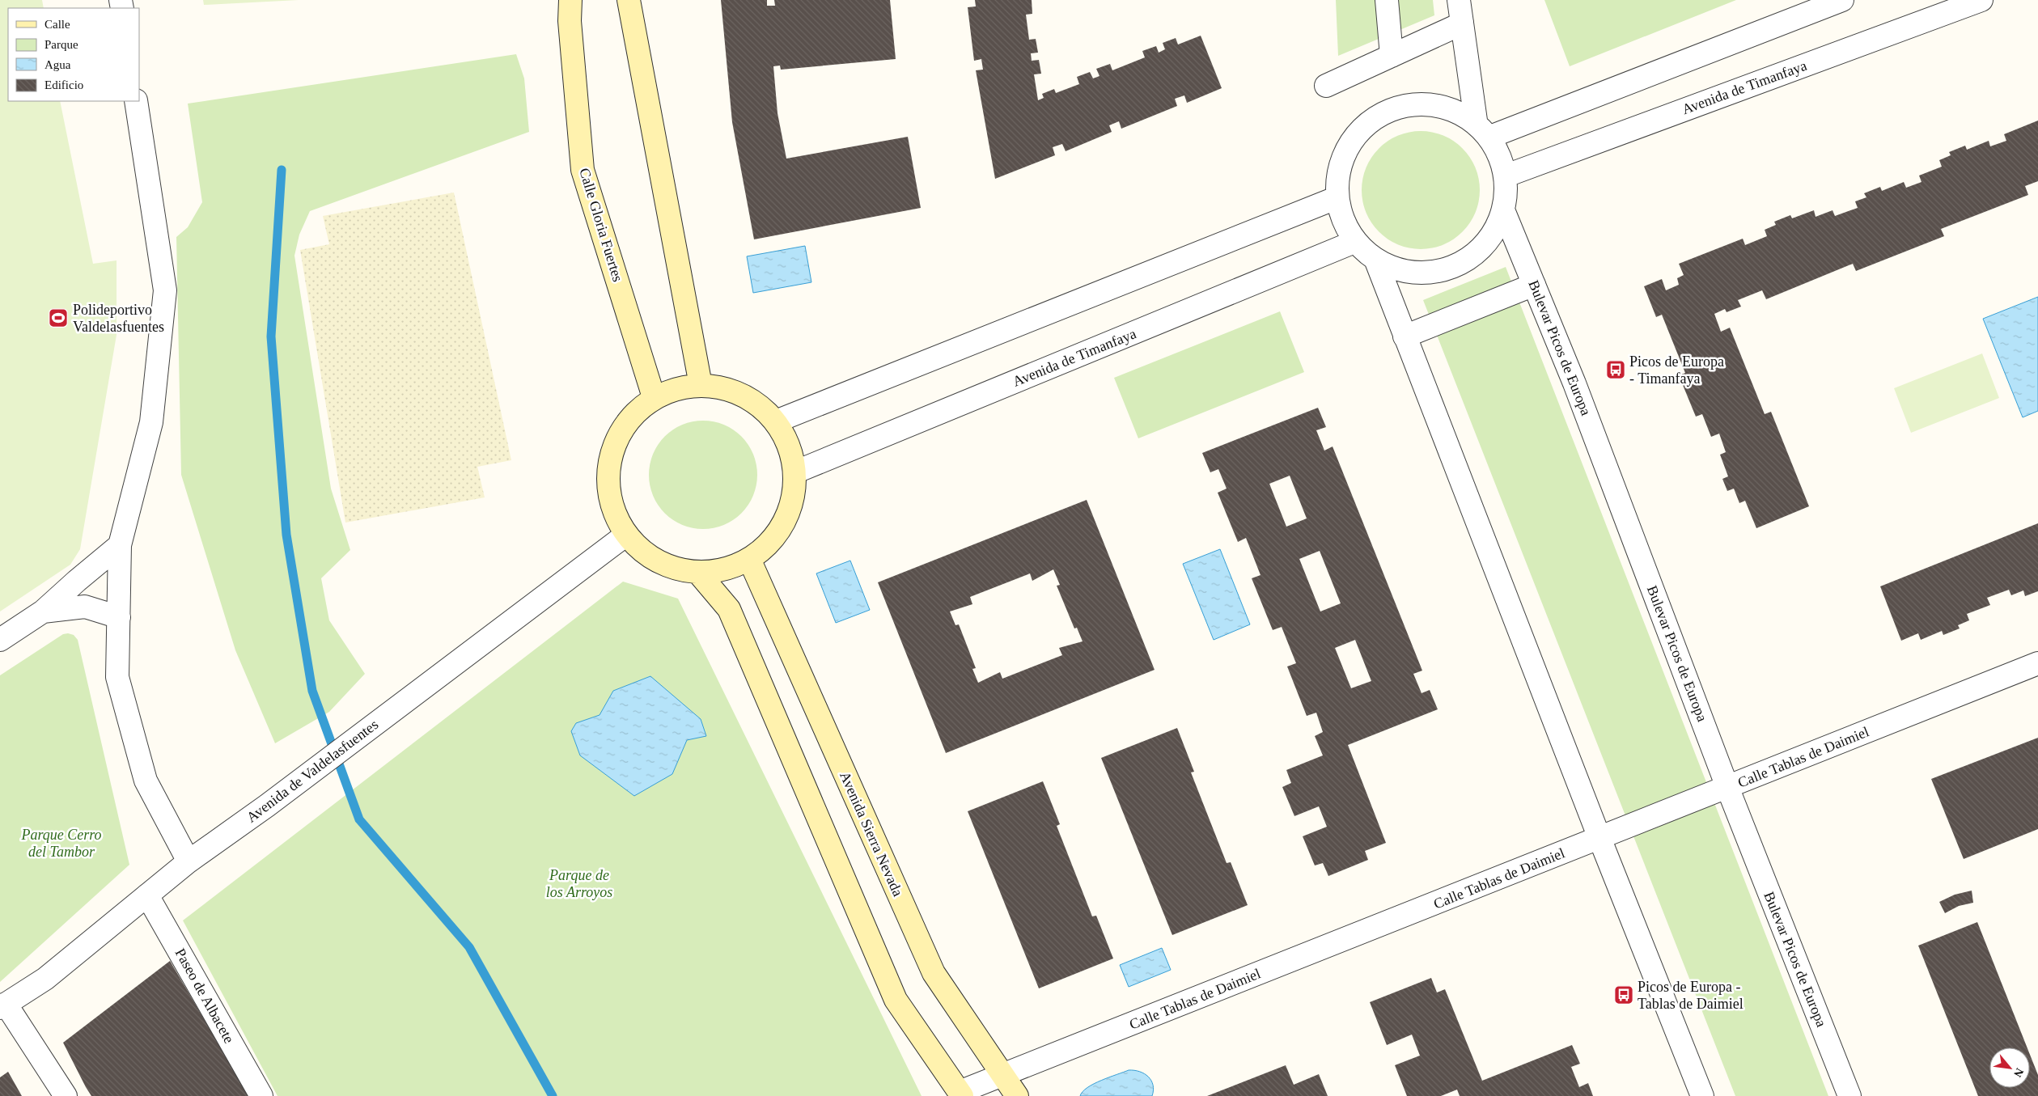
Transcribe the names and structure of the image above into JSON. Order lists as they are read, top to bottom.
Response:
{
  "streets": {
    "main road": ["Calle Gloria Fuertes", "Avenida Sierra Nevada"],
    "street": [
      "Avenida de Timanfaya",
      "Bulevar Picos de Europa",
      "Calle Tablas de Daimiel",
      "Avenida de Valdelasfuentes",
      "Paseo de Albacete"
    ]
  },
  "crossings": [
    ["Bulevar Picos de Europa", "Calle Tablas de Daimiel"],
    ["Calle Tablas de Daimiel", "Avenida Sierra Nevada"],
    ["Avenida de Valdelasfuentes", "Paseo de Albacete"]
  ],
  "parks": ["Parque Cerro del Tambor", "Parque de los Arroyos"],
  "places": {
    "sports": ["Polideportivo Valdelasfuentes"],
    "bus stop": ["Picos de Europa - Timanfaya", "Picos de Europa - Tablas de Daimiel"]
  },
  "legend": [
    "Calle",
    "Parque",
    "Agua",
    "Edificio"
  ],
  "north": "bottom right"
}
